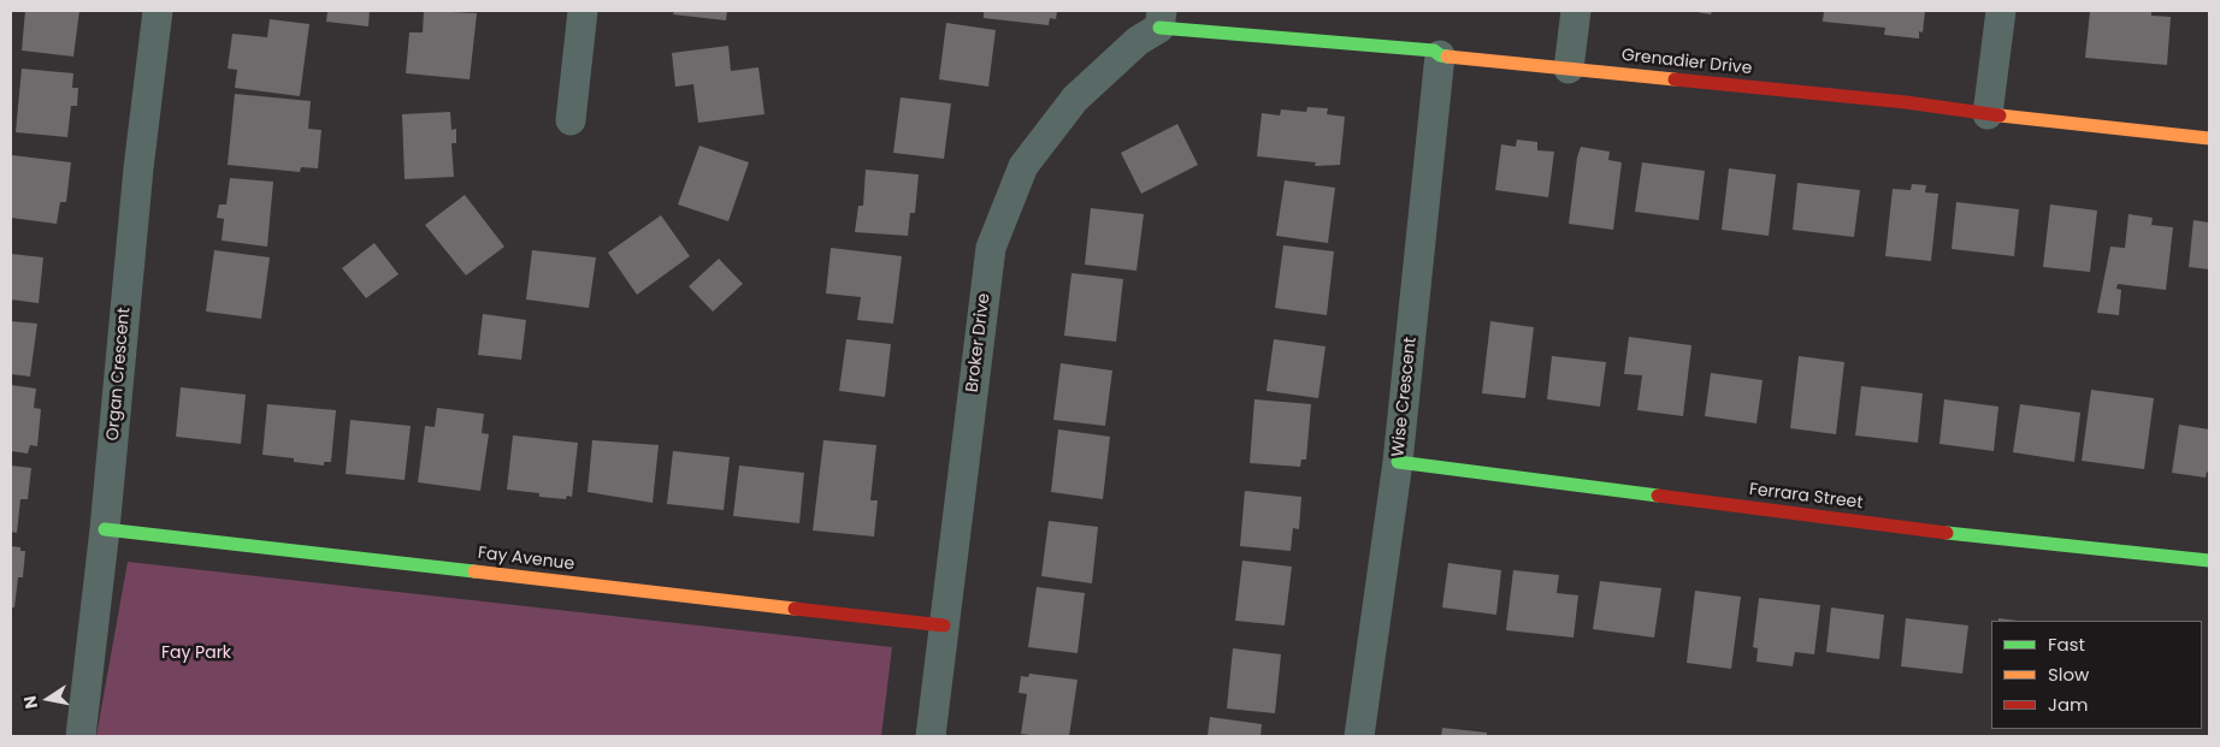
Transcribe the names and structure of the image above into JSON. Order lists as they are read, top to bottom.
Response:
{
  "streets": {
    "street": [
      "Grenadier Drive",
      "Broker Drive",
      "Organ Crescent",
      "Wise Crescent",
      "Ferrara Street",
      "Fay Avenue"
    ]
  },
  "crossings": [
    ["Grenadier Drive", "Broker Drive"],
    ["Grenadier Drive", "Wise Crescent"],
    ["Broker Drive", "Fay Avenue"],
    ["Organ Crescent", "Fay Avenue"],
    ["Wise Crescent", "Ferrara Street"]
  ],
  "parks": ["Fay Park"],
  "legend": ["Fast", "Slow", "Jam"],
  "north": "left"
}
